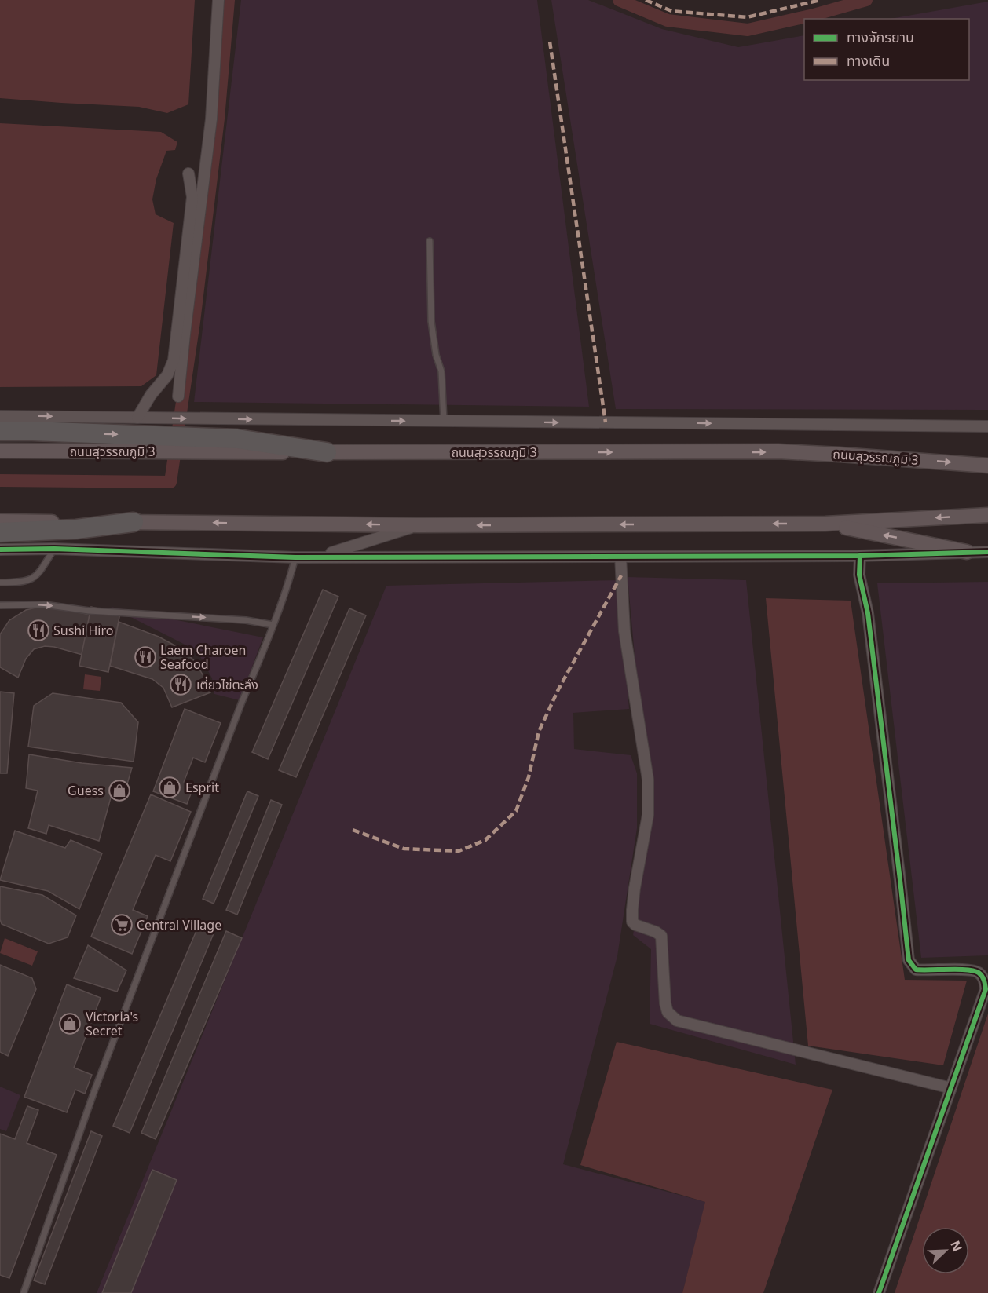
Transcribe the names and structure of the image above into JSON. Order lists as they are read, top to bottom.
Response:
{
  "streets": {
    "main road": ["ถนนสุวรรณภูมิ 3"]
  },
  "places": {
    "restaurant": ["Sushi Hiro", "Laem Charoen Seafood", "เตี๋ยวไข่ตะลึง"],
    "shop": ["Esprit", "Guess", "Victoria's Secret"],
    "supermarket": ["Central Village"]
  },
  "legend": ["ทางจักรยาน", "ทางเดิน"],
  "north": "top right"
}
